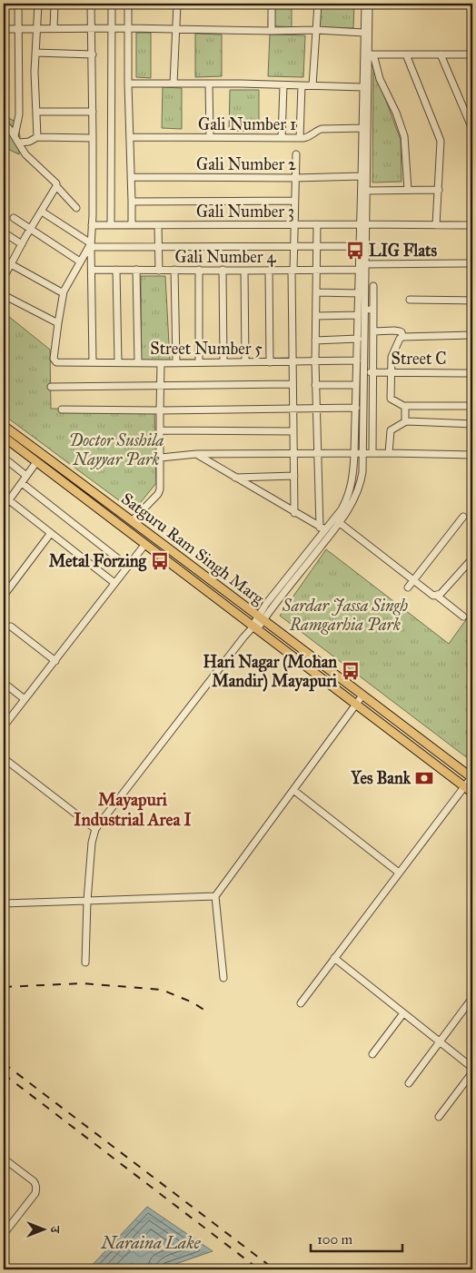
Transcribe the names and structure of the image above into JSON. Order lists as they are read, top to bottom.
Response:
{
  "streets": {
    "main road": ["Satguru Ram Singh Marg"],
    "street": [
      "Gali Number 1",
      "Gali Number 2",
      "Gali Number 3",
      "Gali Number 4",
      "Street Number 5",
      "Street C"
    ]
  },
  "districts": ["Mayapuri Industrial Area I"],
  "water": ["Naraina Lake"],
  "parks": ["Doctor Sushila Nayyar Park", "Sardar Jassa Singh Ramgarhia Park"],
  "places": {
    "bus stop": ["LIG Flats", "Metal Forzing", "Hari Nagar (Mohan Mandir) Mayapuri"],
    "bank": ["Yes Bank"]
  },
  "scale_bar": "100 m",
  "north": "right"
}
